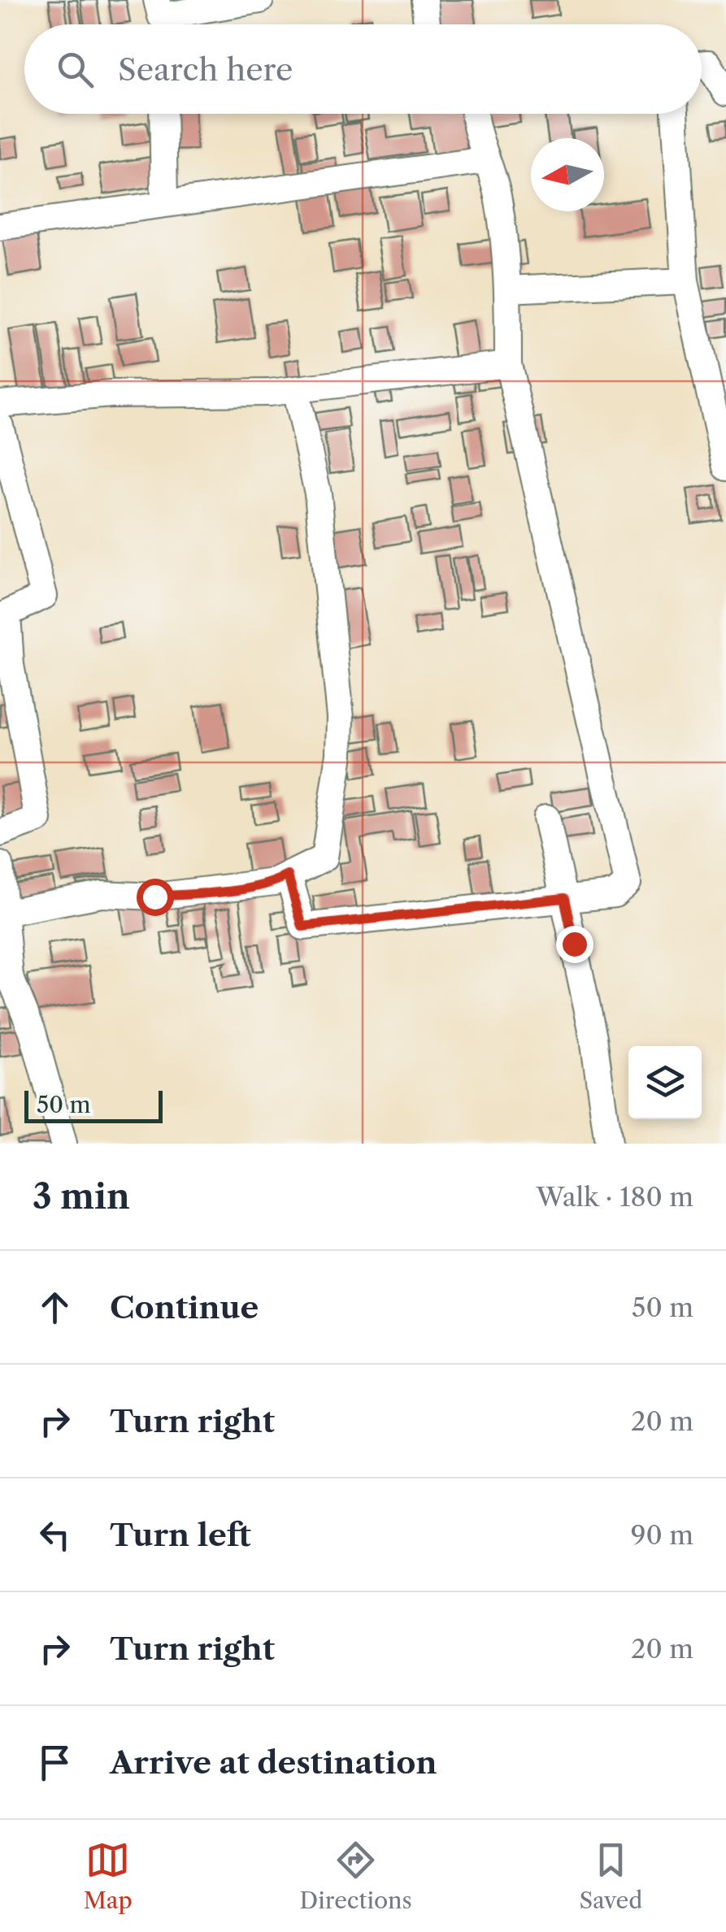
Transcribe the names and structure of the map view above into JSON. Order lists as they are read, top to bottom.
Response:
{
  "scale_bar": "50 m",
  "north": "left",
  "page": {
    "search": "Search here",
    "scale": "50 m",
    "heading": ["3 min", "Walk · 180 m"],
    "list": [
      ["Continue", "50 m"],
      ["Turn right", "20 m"],
      ["Turn left", "90 m"],
      ["Turn right", "20 m"],
      "Arrive at destination"
    ],
    "nav": ["Map", "Directions", "Saved"]
  }
}
